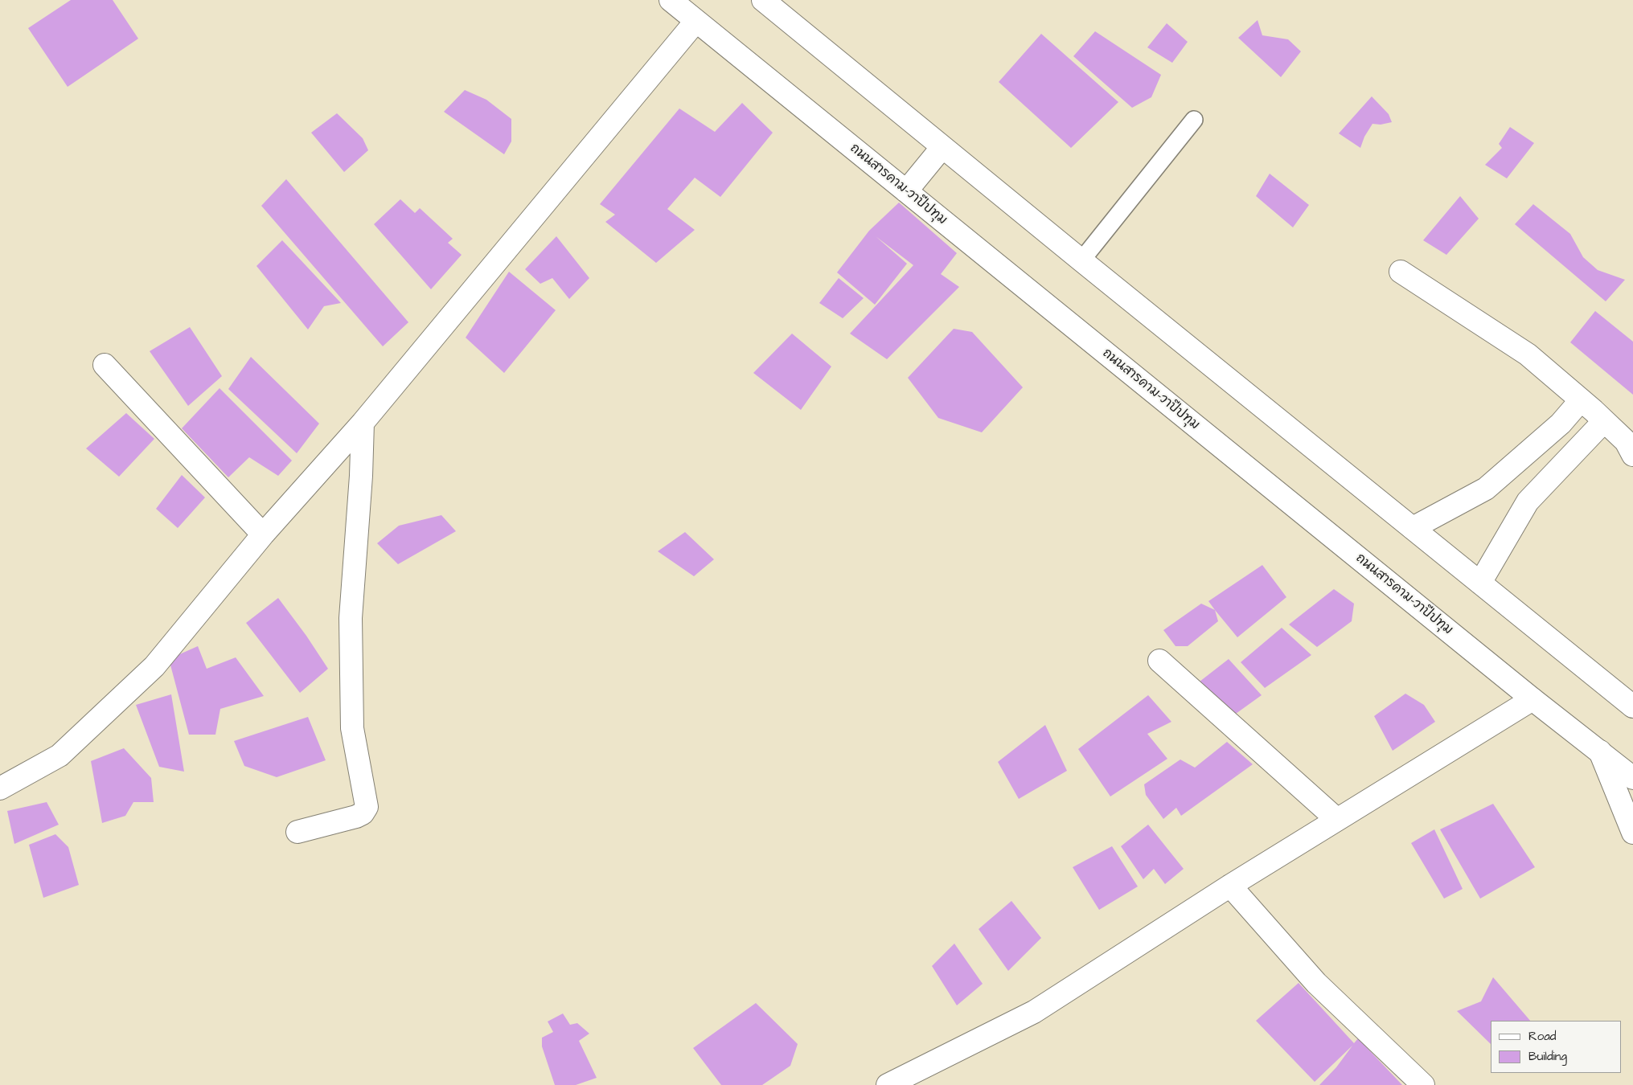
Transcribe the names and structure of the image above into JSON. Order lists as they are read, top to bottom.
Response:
{
  "streets": {
    "main road": ["ถนนสารคาม-วาปีปทุม"]
  },
  "legend": ["Road", "Building"]
}
